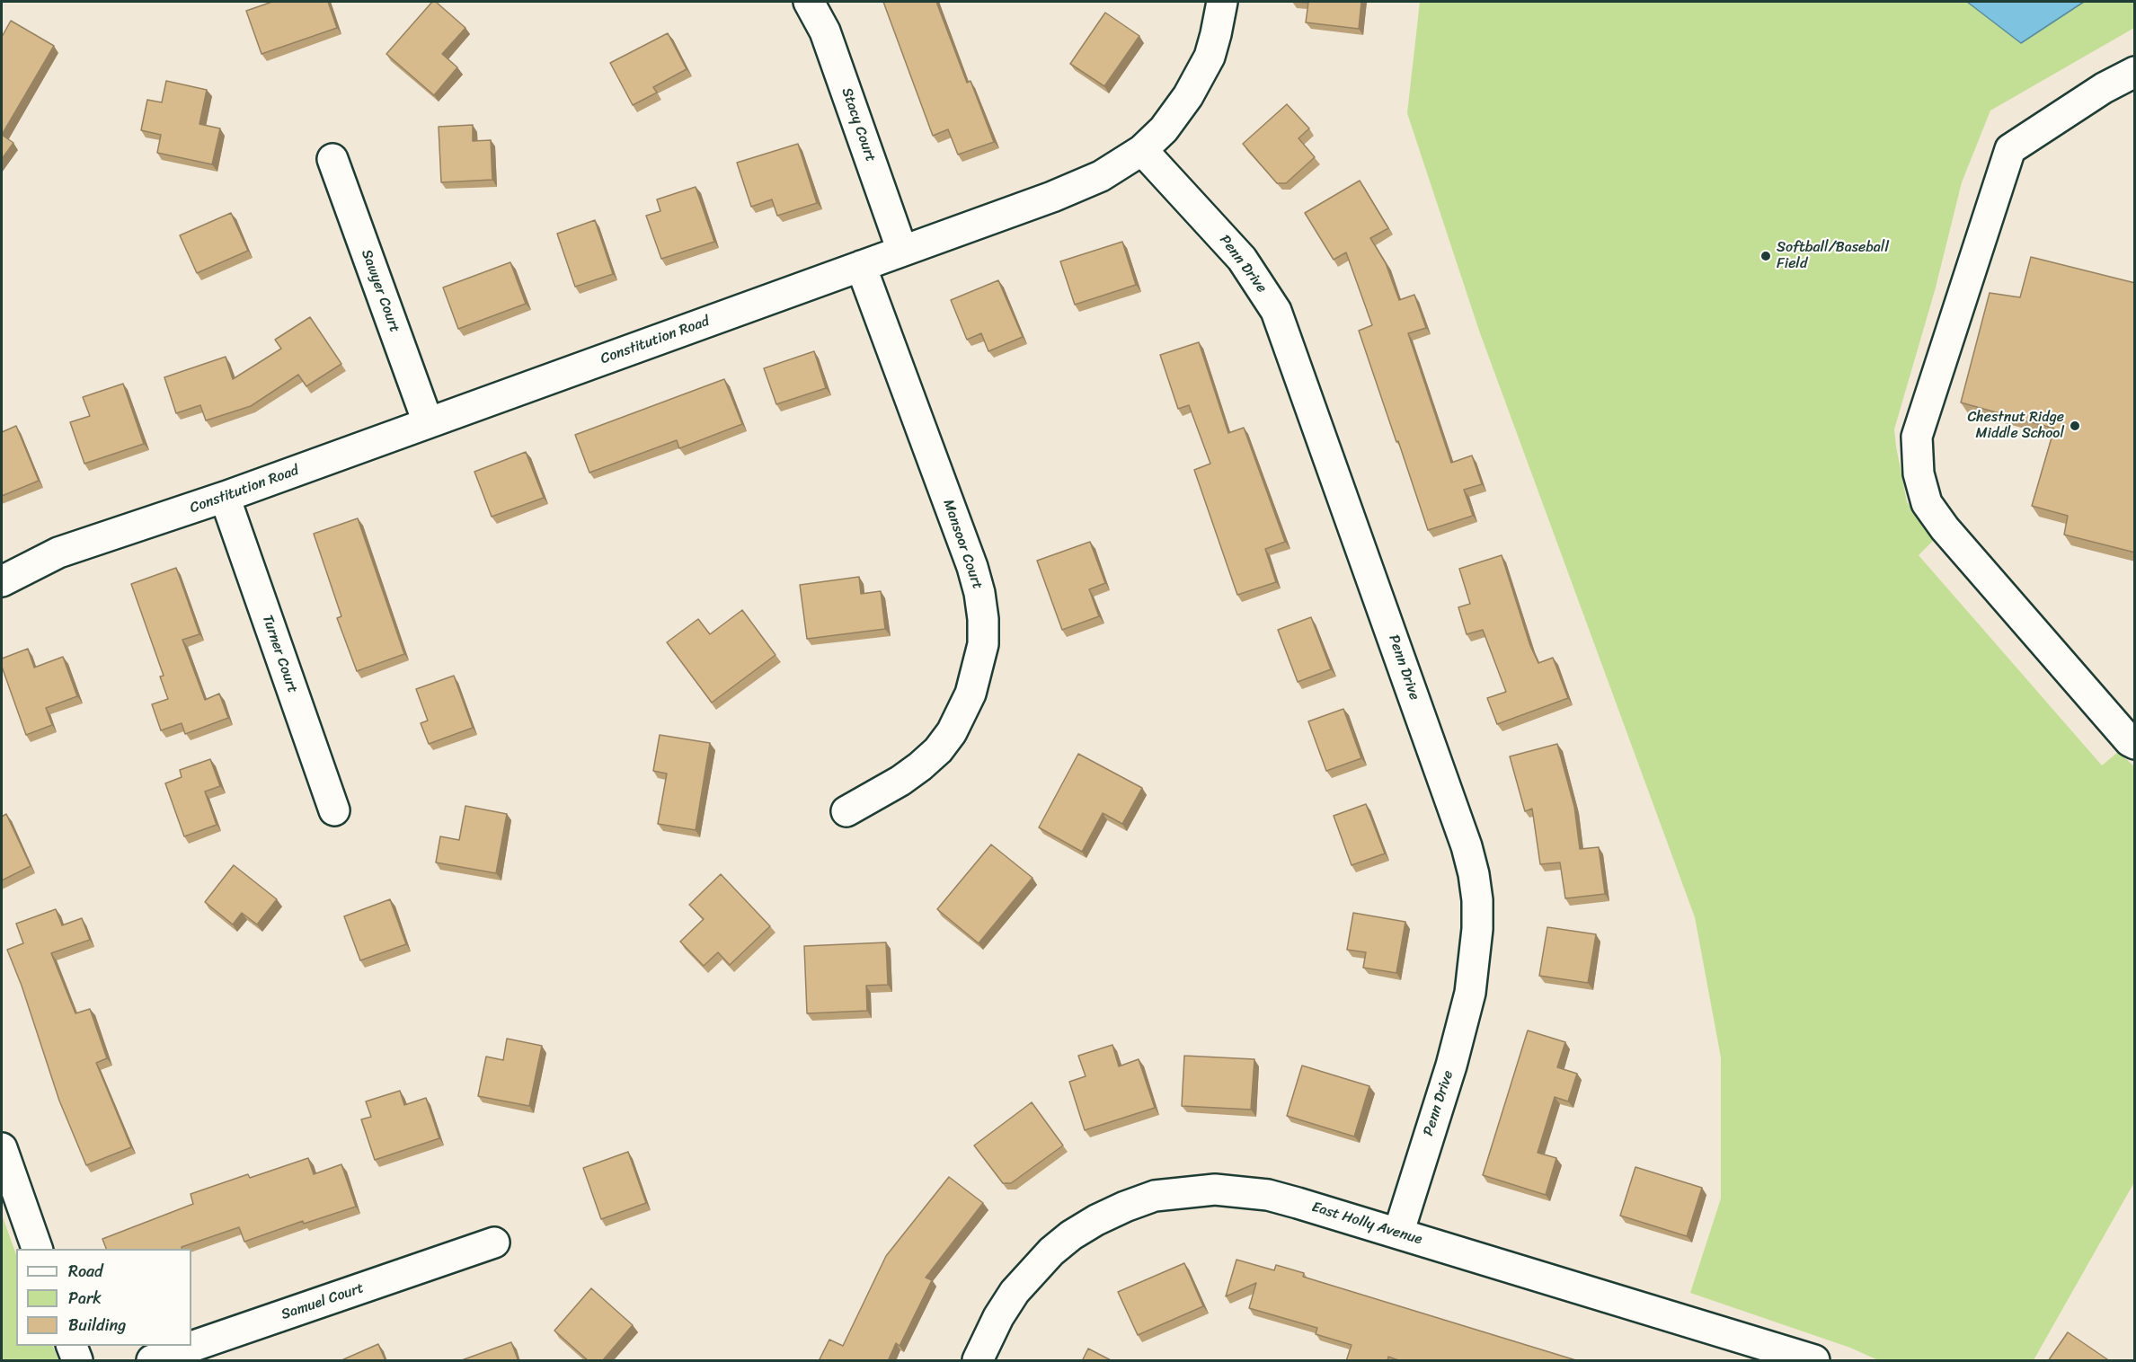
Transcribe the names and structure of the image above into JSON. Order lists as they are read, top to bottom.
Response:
{
  "streets": {
    "street": [
      "Stacy Court",
      "Penn Drive",
      "Sawyer Court",
      "Constitution Road",
      "Mansoor Court",
      "Turner Court",
      "East Holly Avenue",
      "Samuel Court"
    ]
  },
  "crossings": [
    ["Stacy Court", "Constitution Road"],
    ["Penn Drive", "Constitution Road"],
    ["Penn Drive", "East Holly Avenue"],
    ["Sawyer Court", "Constitution Road"],
    ["Constitution Road", "Mansoor Court"],
    ["Constitution Road", "Turner Court"]
  ],
  "places": ["Softball/Baseball Field", "Chestnut Ridge Middle School"],
  "legend": ["Road", "Park", "Building"]
}
